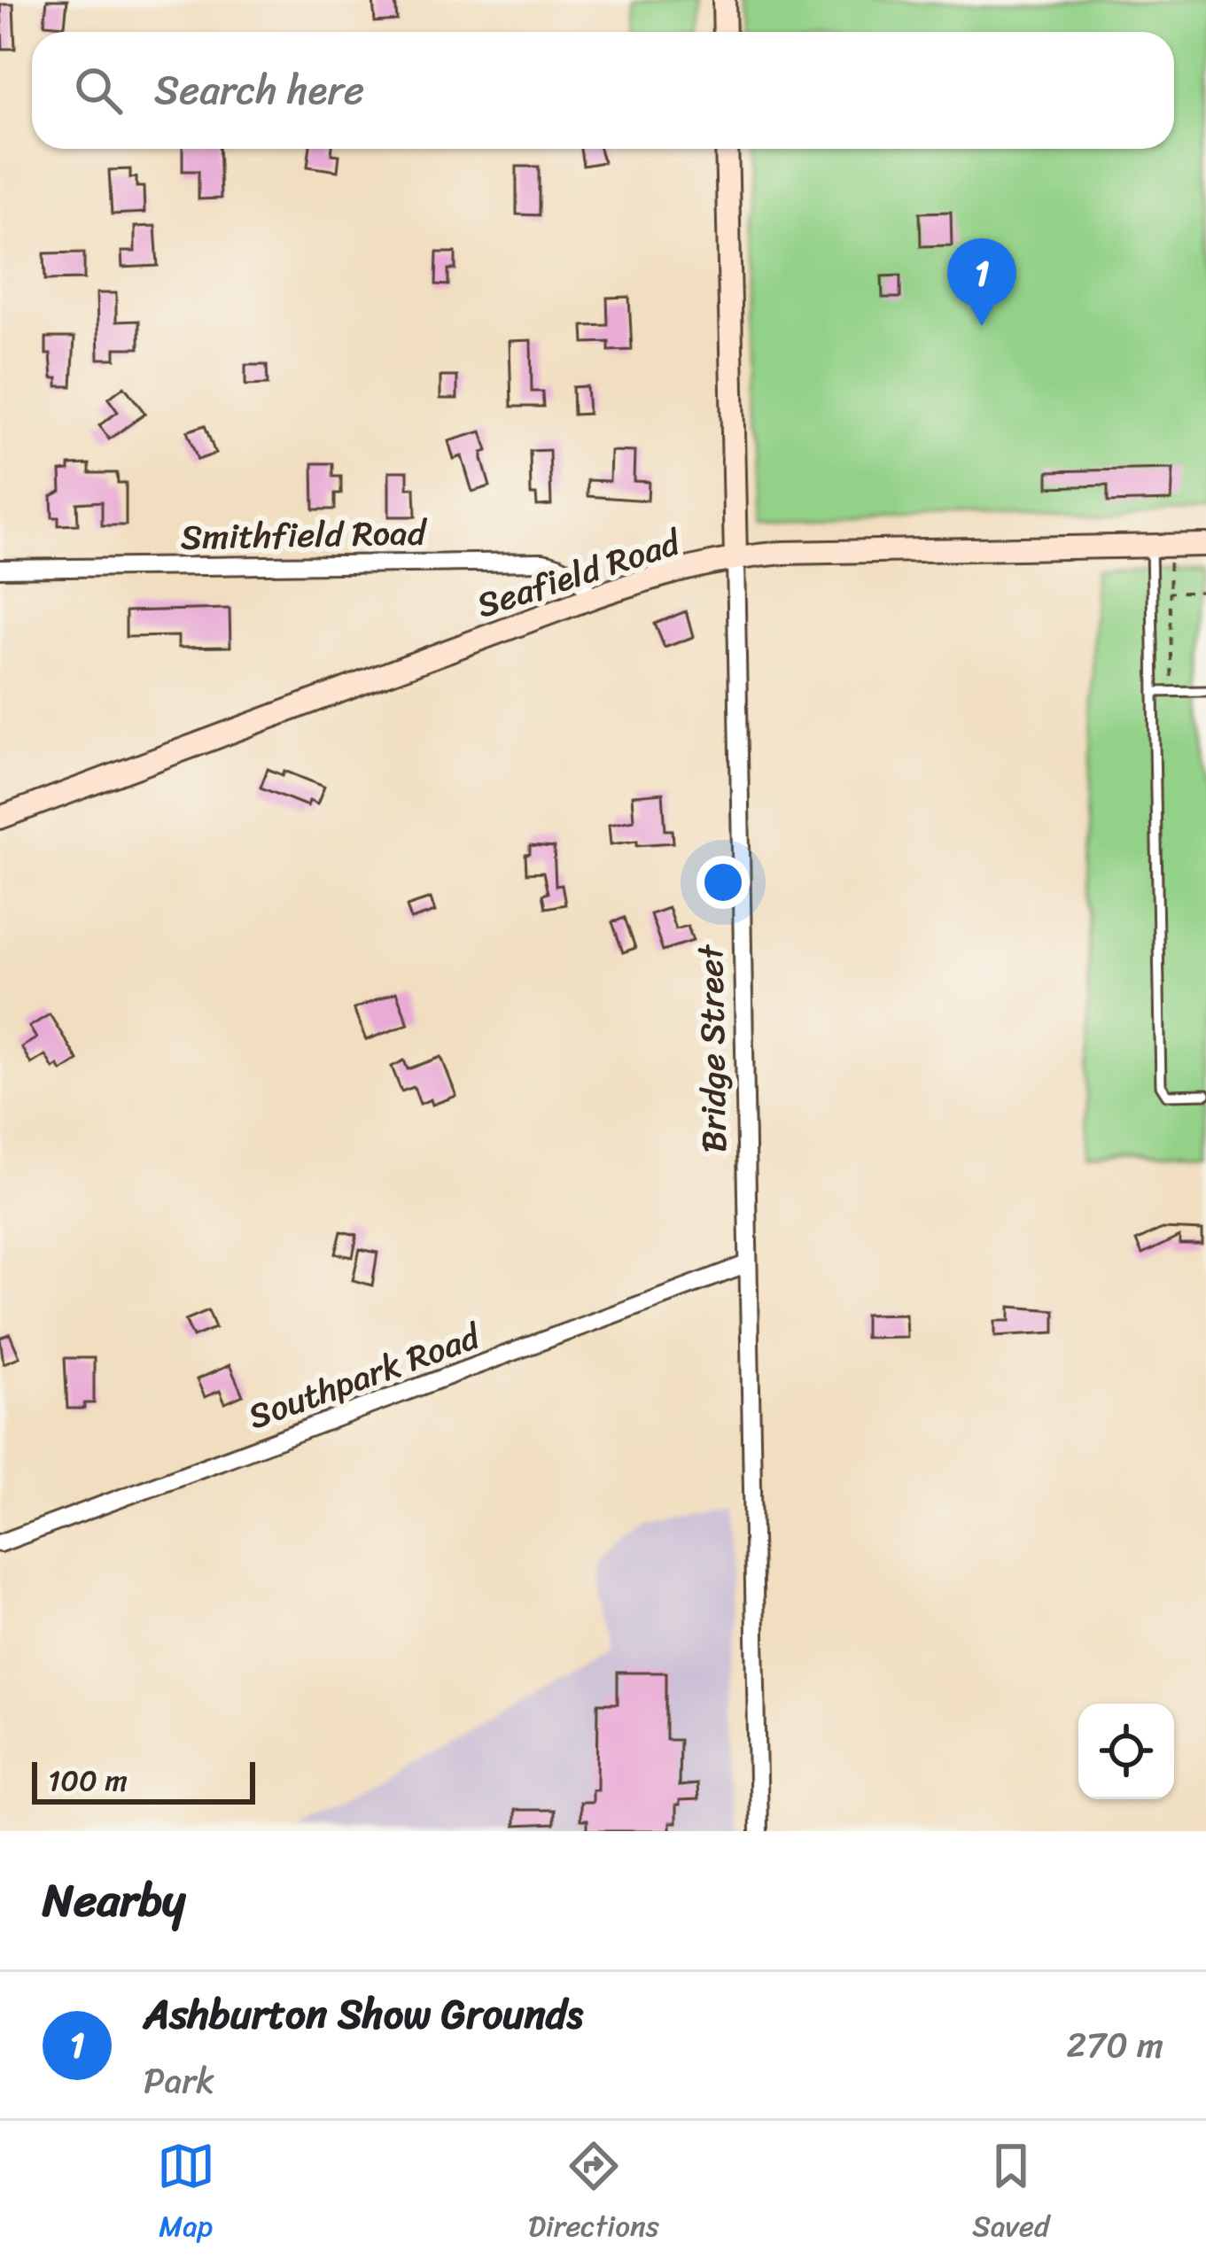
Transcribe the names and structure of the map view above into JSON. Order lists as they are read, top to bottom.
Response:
{
  "streets": {
    "street": [
      "Smithfield Road",
      "Seafield Road",
      "Bridge Street",
      "Southpark Road"
    ]
  },
  "crossings": [
    ["Smithfield Road", "Seafield Road"],
    ["Seafield Road", "Bridge Street"],
    ["Bridge Street", "Southpark Road"]
  ],
  "scale_bar": "100 m",
  "page": {
    "search": "Search here",
    "pins": "1",
    "scale": "100 m",
    "heading": "Nearby",
    "list": [
      {
        "mark": "1",
        "name": "Ashburton Show Grounds",
        "note": "Park",
        "value": "270 m"
      }
    ],
    "nav": ["Map", "Directions", "Saved"]
  }
}
